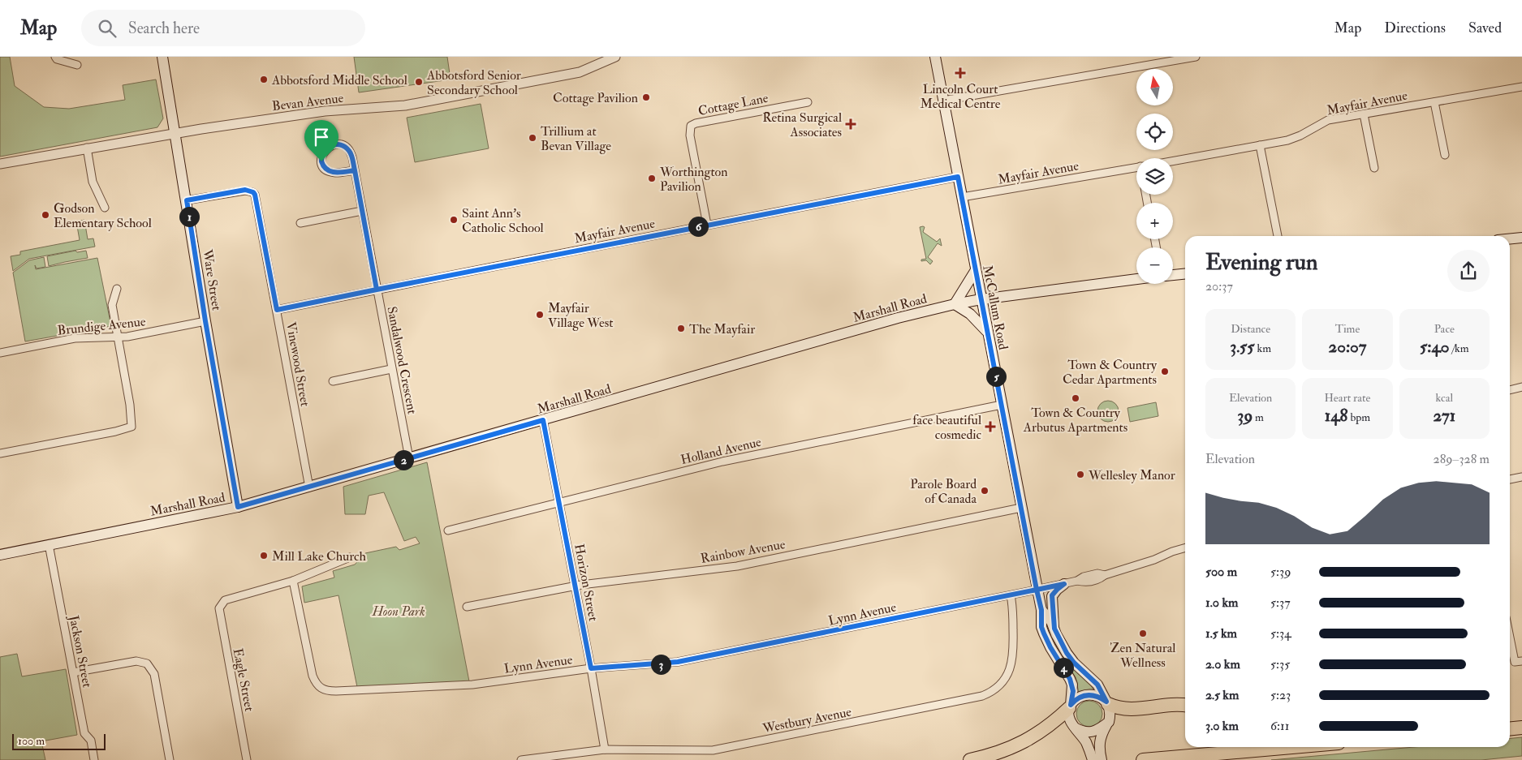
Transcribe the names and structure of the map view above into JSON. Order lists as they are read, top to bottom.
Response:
{
  "streets": {
    "main road": ["Ware Street", "Marshall Road", "McCallum Road"],
    "street": [
      "Bevan Avenue",
      "Mayfair Avenue",
      "Cottage Lane",
      "Brundige Avenue",
      "Sandalwood Crescent",
      "Vinewood Street",
      "Holland Avenue",
      "Rainbow Avenue",
      "Horizon Street",
      "Lynn Avenue",
      "Jackson Street",
      "Eagle Street",
      "Westbury Avenue"
    ]
  },
  "crossings": [
    ["Bevan Avenue", "Ware Street"],
    ["Mayfair Avenue", "Cottage Lane"],
    ["Mayfair Avenue", "McCallum Road"],
    ["Mayfair Avenue", "Sandalwood Crescent"],
    ["Mayfair Avenue", "Vinewood Street"],
    ["Ware Street", "Marshall Road"],
    ["Ware Street", "Brundige Avenue"],
    ["Ware Street", "Vinewood Street"],
    ["Marshall Road", "McCallum Road"],
    ["Marshall Road", "Sandalwood Crescent"],
    ["Marshall Road", "Vinewood Street"],
    ["Marshall Road", "Horizon Street"],
    ["Marshall Road", "Jackson Street"],
    ["McCallum Road", "Holland Avenue"],
    ["McCallum Road", "Rainbow Avenue"],
    ["McCallum Road", "Lynn Avenue"],
    ["Holland Avenue", "Horizon Street"],
    ["Rainbow Avenue", "Horizon Street"],
    ["Horizon Street", "Lynn Avenue"],
    ["Horizon Street", "Westbury Avenue"],
    ["Lynn Avenue", "Eagle Street"],
    ["Lynn Avenue", "Westbury Avenue"]
  ],
  "parks": ["Hoon Park"],
  "places": {
    "health": ["Lincoln Court Medical Centre", "Retina Surgical Associates", "face beautiful cosmedic"],
    "other": [
      "Abbotsford Middle School",
      "Abbotsford Senior Secondary School",
      "Cottage Pavilion",
      "Trillium at Bevan Village",
      "Worthington Pavilion",
      "Godson Elementary School",
      "Saint Ann's Catholic School",
      "Mayfair Village West",
      "The Mayfair",
      "Town & Country Cedar Apartments",
      "Town & Country Arbutus Apartments",
      "Wellesley Manor",
      "Parole Board of Canada",
      "Mill Lake Church",
      "Zen Natural Wellness"
    ]
  },
  "scale_bar": "100 m",
  "north": "top",
  "page": {
    "header": "Map",
    "search": "Search here",
    "nav": ["Map", "Directions", "Saved"],
    "map_buttons": ["+", "−"],
    "pins": [
      "1",
      "6",
      "5",
      "2",
      "3",
      "4"
    ],
    "heading": ["Evening run", "20:37"],
    "stats": [
      ["Distance", "3.55 km"],
      ["Time", "20:07"],
      ["Pace", "5:40 /km"],
      ["Elevation", "39 m"],
      ["Heart rate", "148 bpm"],
      ["kcal", "271"]
    ],
    "chart": ["Elevation", "289–328 m"],
    "list": [
      {
        "name": "500 m",
        "note": "5:39"
      },
      {
        "name": "1.0 km",
        "note": "5:37"
      },
      {
        "name": "1.5 km",
        "note": "5:34"
      },
      {
        "name": "2.0 km",
        "note": "5:35"
      },
      {
        "name": "2.5 km",
        "note": "5:23"
      },
      {
        "name": "3.0 km",
        "note": "6:11"
      }
    ],
    "scale": "100 m"
  }
}
